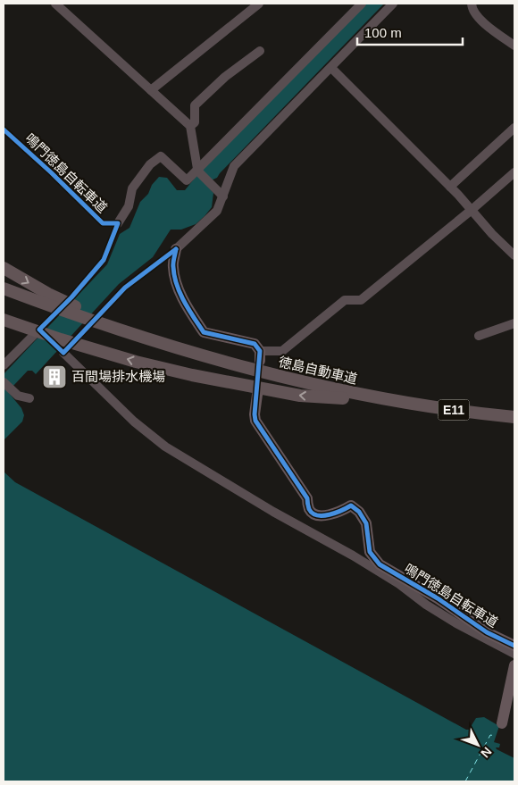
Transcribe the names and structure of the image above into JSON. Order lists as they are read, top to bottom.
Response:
{
  "streets": {
    "highway": ["徳島自動車道", "E11"],
    "main road": ["鳴門徳島自転車道"]
  },
  "places": {
    "building": ["百間場排水機場"]
  },
  "scale_bar": "100 m",
  "north": "bottom right"
}
